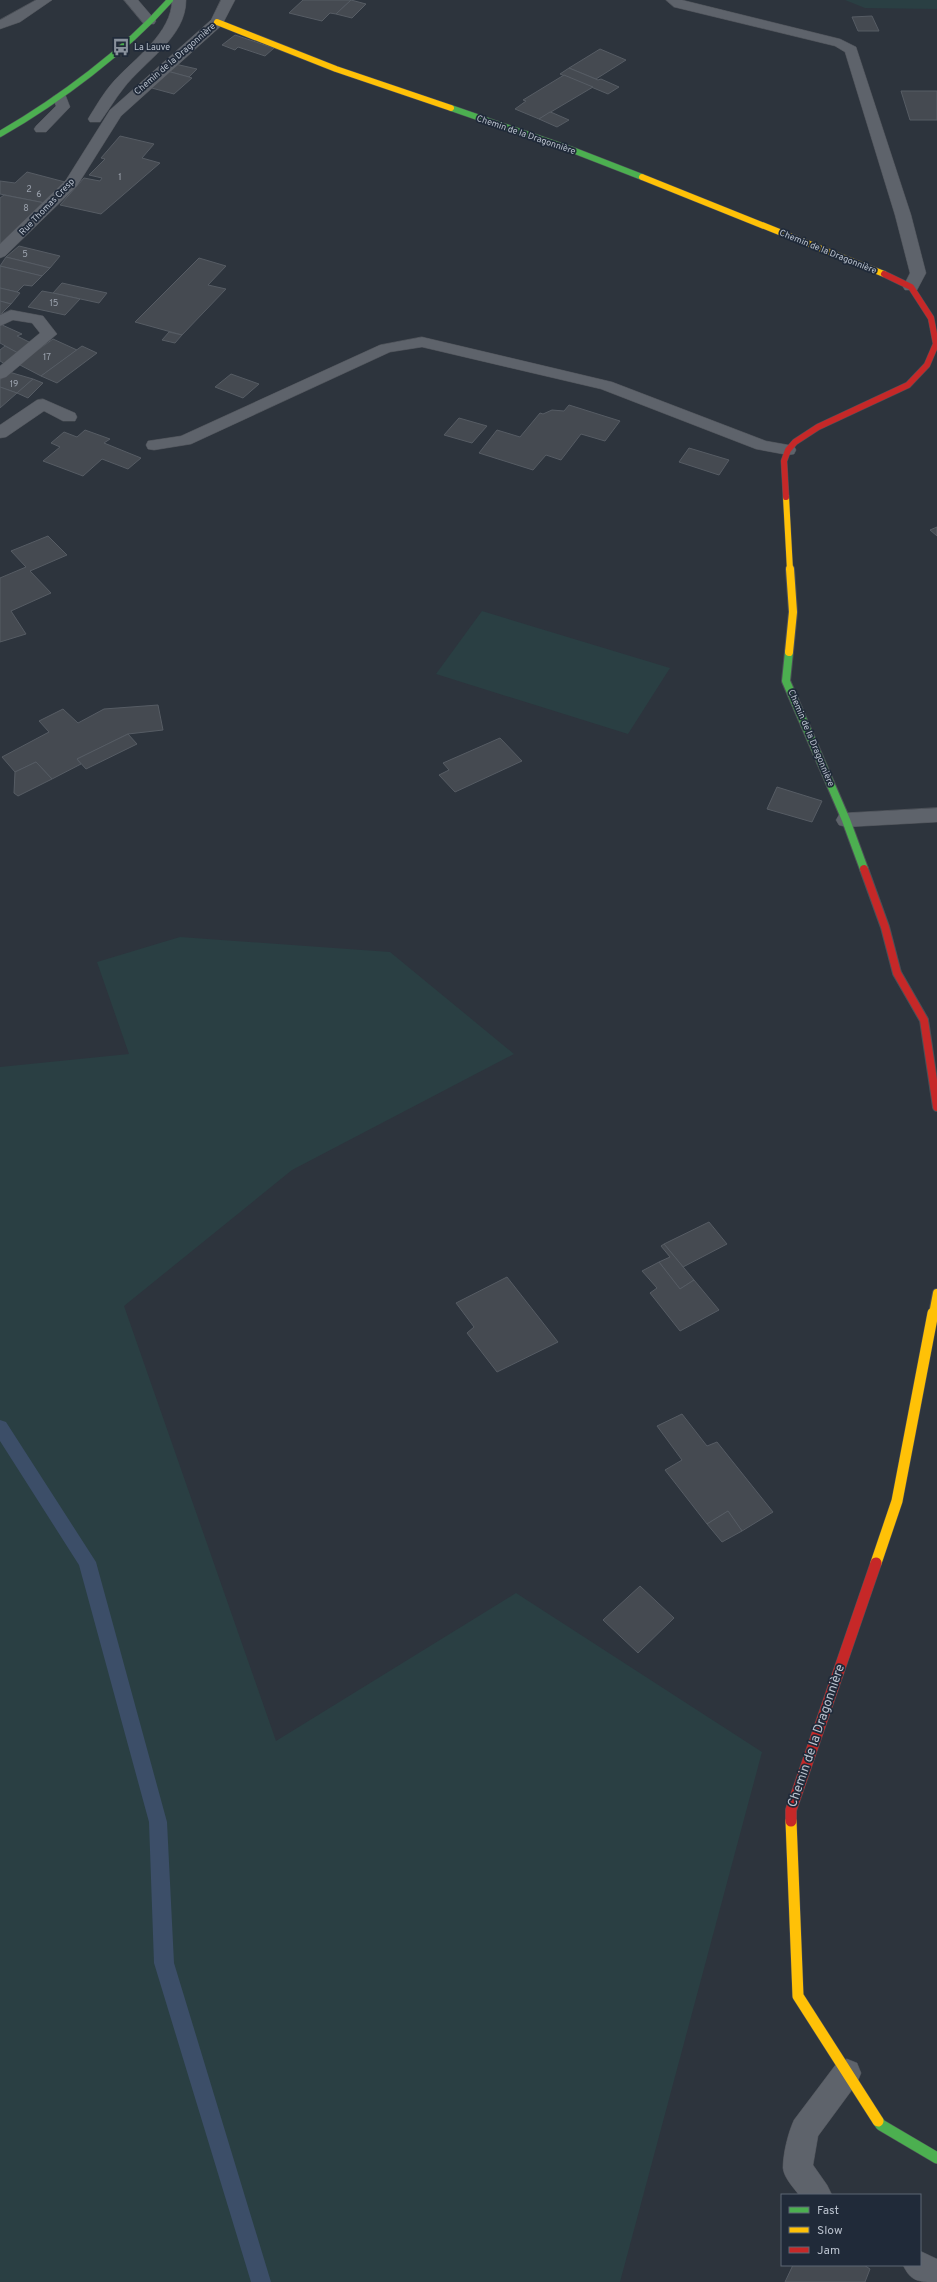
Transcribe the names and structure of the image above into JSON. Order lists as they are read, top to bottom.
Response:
{
  "streets": {
    "street": ["Chemin de la Dragonnière", "Rue Thomas Cresp"]
  },
  "crossings": [
    ["Chemin de la Dragonnière", "Rue Thomas Cresp"]
  ],
  "places": {
    "bus stop": ["La Lauve"]
  },
  "house_numbers": [
    "1",
    "2",
    "6",
    "8",
    "5",
    "15",
    "17",
    "19"
  ],
  "legend": ["Fast", "Slow", "Jam"]
}
